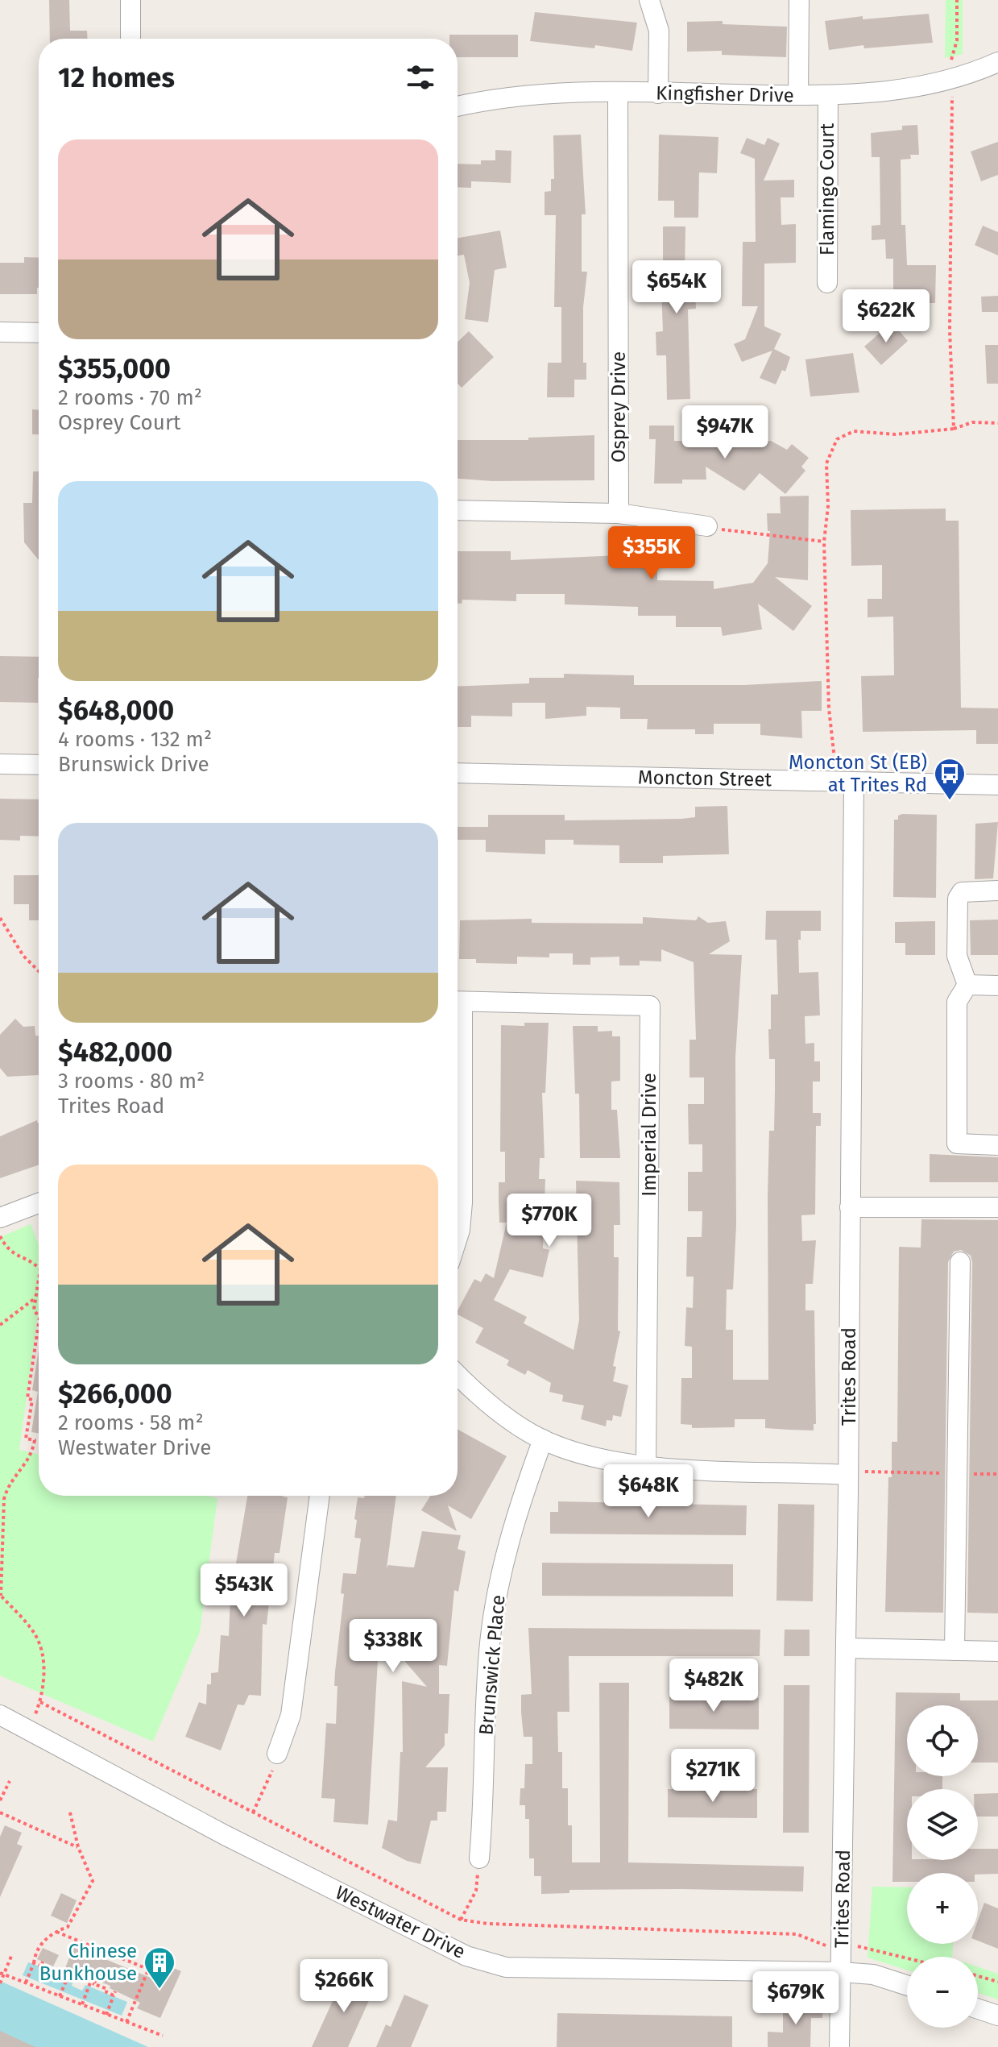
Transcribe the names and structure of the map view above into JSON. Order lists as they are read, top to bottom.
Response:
{
  "streets": {
    "street": [
      "Kingfisher Drive",
      "Flamingo Court",
      "Osprey Drive",
      "Moncton Street",
      "Imperial Drive",
      "Trites Road",
      "Brunswick Place",
      "Westwater Drive"
    ]
  },
  "crossings": [
    ["Kingfisher Drive", "Flamingo Court"],
    ["Kingfisher Drive", "Osprey Drive"],
    ["Moncton Street", "Trites Road"],
    ["Trites Road", "Westwater Drive"]
  ],
  "places": {
    "bus stop": ["Moncton St (EB) at Trites Rd"],
    "building": ["Chinese Bunkhouse"]
  },
  "page": {
    "heading": "12 homes",
    "list": [
      {
        "name": "$355,000",
        "note": "2 rooms · 70 m² · Osprey Court"
      },
      {
        "name": "$648,000",
        "note": "4 rooms · 132 m² · Brunswick Drive"
      },
      {
        "name": "$482,000",
        "note": "3 rooms · 80 m² · Trites Road"
      },
      {
        "name": "$266,000",
        "note": "2 rooms · 58 m² · Westwater Drive"
      }
    ],
    "price": [
      "$654K",
      "$622K",
      "$947K",
      "$355K",
      "$770K",
      "$648K",
      "$543K",
      "$338K",
      "$482K",
      "$271K",
      "$266K",
      "$679K"
    ],
    "map_buttons": ["+", "−"]
  }
}
